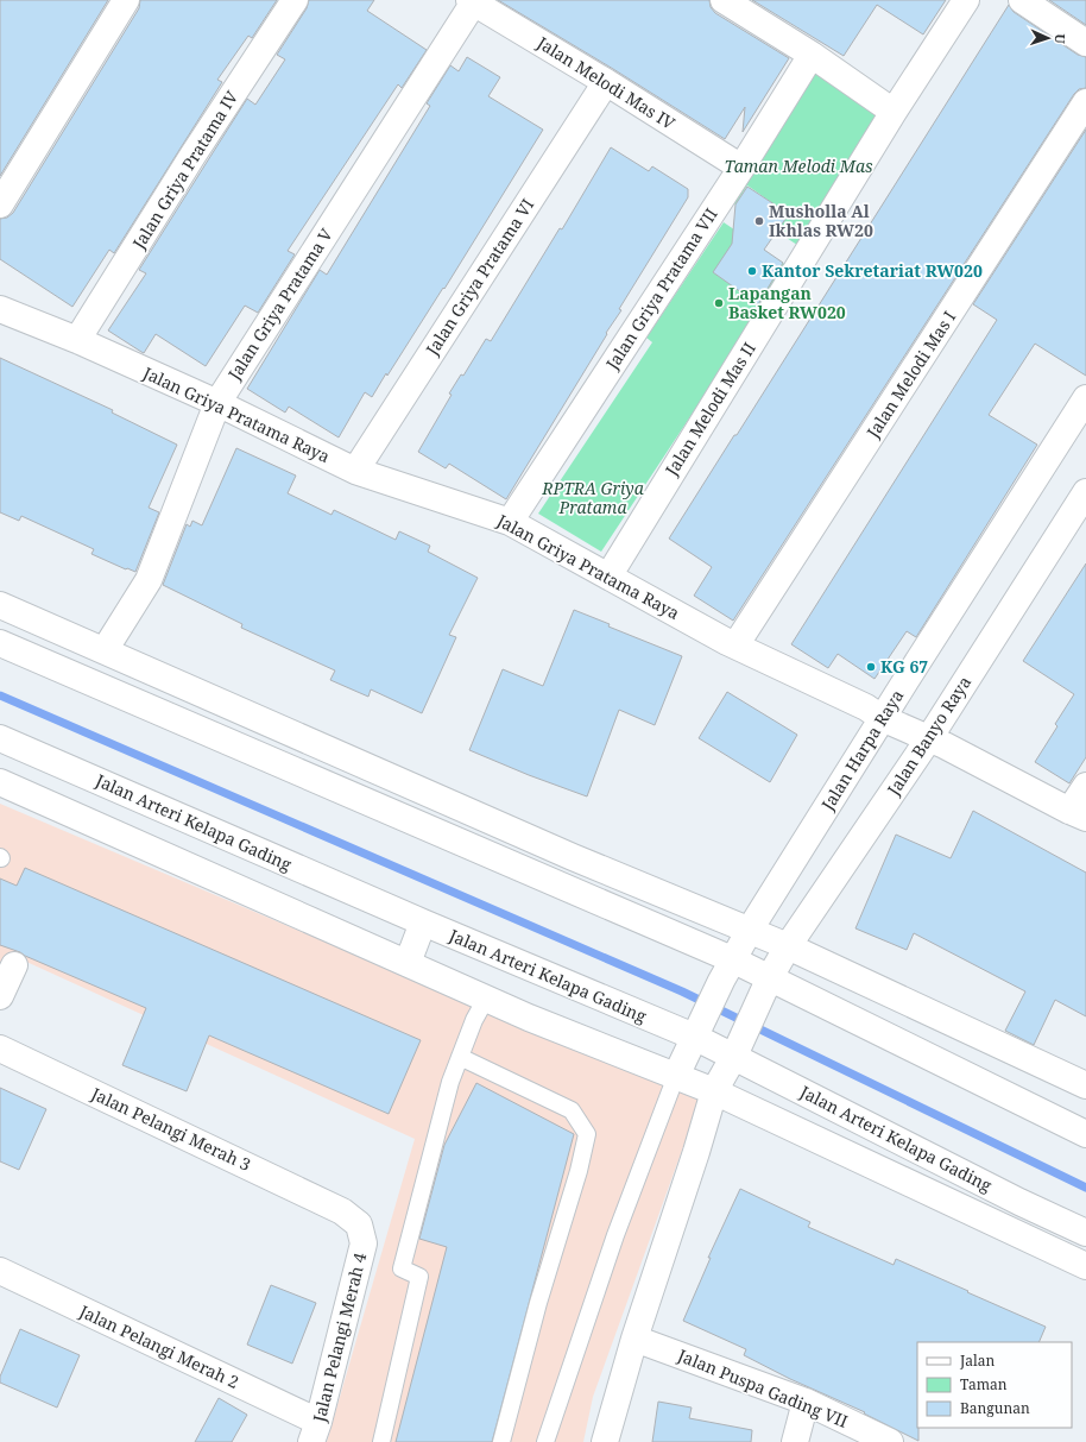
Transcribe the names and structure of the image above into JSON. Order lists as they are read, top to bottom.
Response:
{
  "streets": {
    "street": [
      "Jalan Melodi Mas IV",
      "Jalan Griya Pratama IV",
      "Jalan Griya Pratama VI",
      "Jalan Griya Pratama VII",
      "Jalan Griya Pratama V",
      "Jalan Melodi Mas I",
      "Jalan Melodi Mas II",
      "Jalan Griya Pratama Raya",
      "Jalan Banyo Raya",
      "Jalan Harpa Raya",
      "Jalan Arteri Kelapa Gading",
      "Jalan Pelangi Merah 3",
      "Jalan Pelangi Merah 4",
      "Jalan Pelangi Merah 2",
      "Jalan Puspa Gading VII"
    ]
  },
  "crossings": [
    ["Jalan Melodi Mas IV", "Jalan Griya Pratama VI"],
    ["Jalan Melodi Mas IV", "Jalan Griya Pratama VII"],
    ["Jalan Melodi Mas IV", "Jalan Griya Pratama V"],
    ["Jalan Griya Pratama IV", "Jalan Griya Pratama Raya"],
    ["Jalan Griya Pratama VI", "Jalan Griya Pratama Raya"],
    ["Jalan Griya Pratama VII", "Jalan Griya Pratama Raya"],
    ["Jalan Griya Pratama V", "Jalan Griya Pratama Raya"],
    ["Jalan Melodi Mas I", "Jalan Griya Pratama Raya"],
    ["Jalan Melodi Mas II", "Jalan Griya Pratama Raya"],
    ["Jalan Griya Pratama Raya", "Jalan Banyo Raya"],
    ["Jalan Griya Pratama Raya", "Jalan Harpa Raya"],
    ["Jalan Banyo Raya", "Jalan Arteri Kelapa Gading"],
    ["Jalan Banyo Raya", "Jalan Puspa Gading VII"],
    ["Jalan Harpa Raya", "Jalan Arteri Kelapa Gading"],
    ["Jalan Pelangi Merah 3", "Jalan Pelangi Merah 4"],
    ["Jalan Pelangi Merah 4", "Jalan Pelangi Merah 2"]
  ],
  "parks": ["Taman Melodi Mas", "RPTRA Griya Pratama"],
  "places": [
    "Musholla Al Ikhlas RW20",
    "Kantor Sekretariat RW020",
    "Lapangan Basket RW020",
    "KG 67"
  ],
  "legend": ["Jalan", "Taman", "Bangunan"],
  "north": "right"
}
